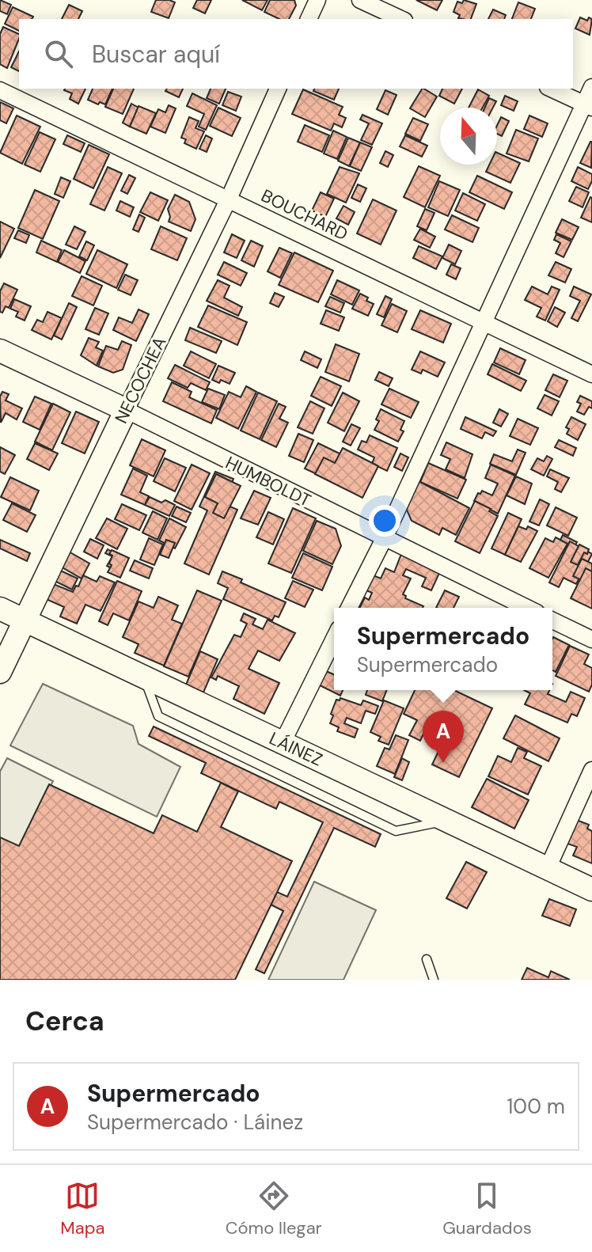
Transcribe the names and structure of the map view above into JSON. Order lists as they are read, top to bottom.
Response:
{
  "streets": {
    "main road": ["NECOCHEA", "HUMBOLDT", "LÁINEZ"],
    "street": ["BOUCHARD"]
  },
  "crossings": [
    ["BOUCHARD", "NECOCHEA"],
    ["NECOCHEA", "HUMBOLDT"],
    ["NECOCHEA", "LÁINEZ"]
  ],
  "north": "top",
  "page": {
    "search": "Buscar aquí",
    "popup": ["Supermercado", "Supermercado"],
    "pins": "A",
    "heading": "Cerca",
    "list": [
      {
        "mark": "A",
        "name": "Supermercado",
        "note": "Supermercado · Láinez",
        "value": "100 m"
      }
    ],
    "nav": ["Mapa", "Cómo llegar", "Guardados"]
  }
}
